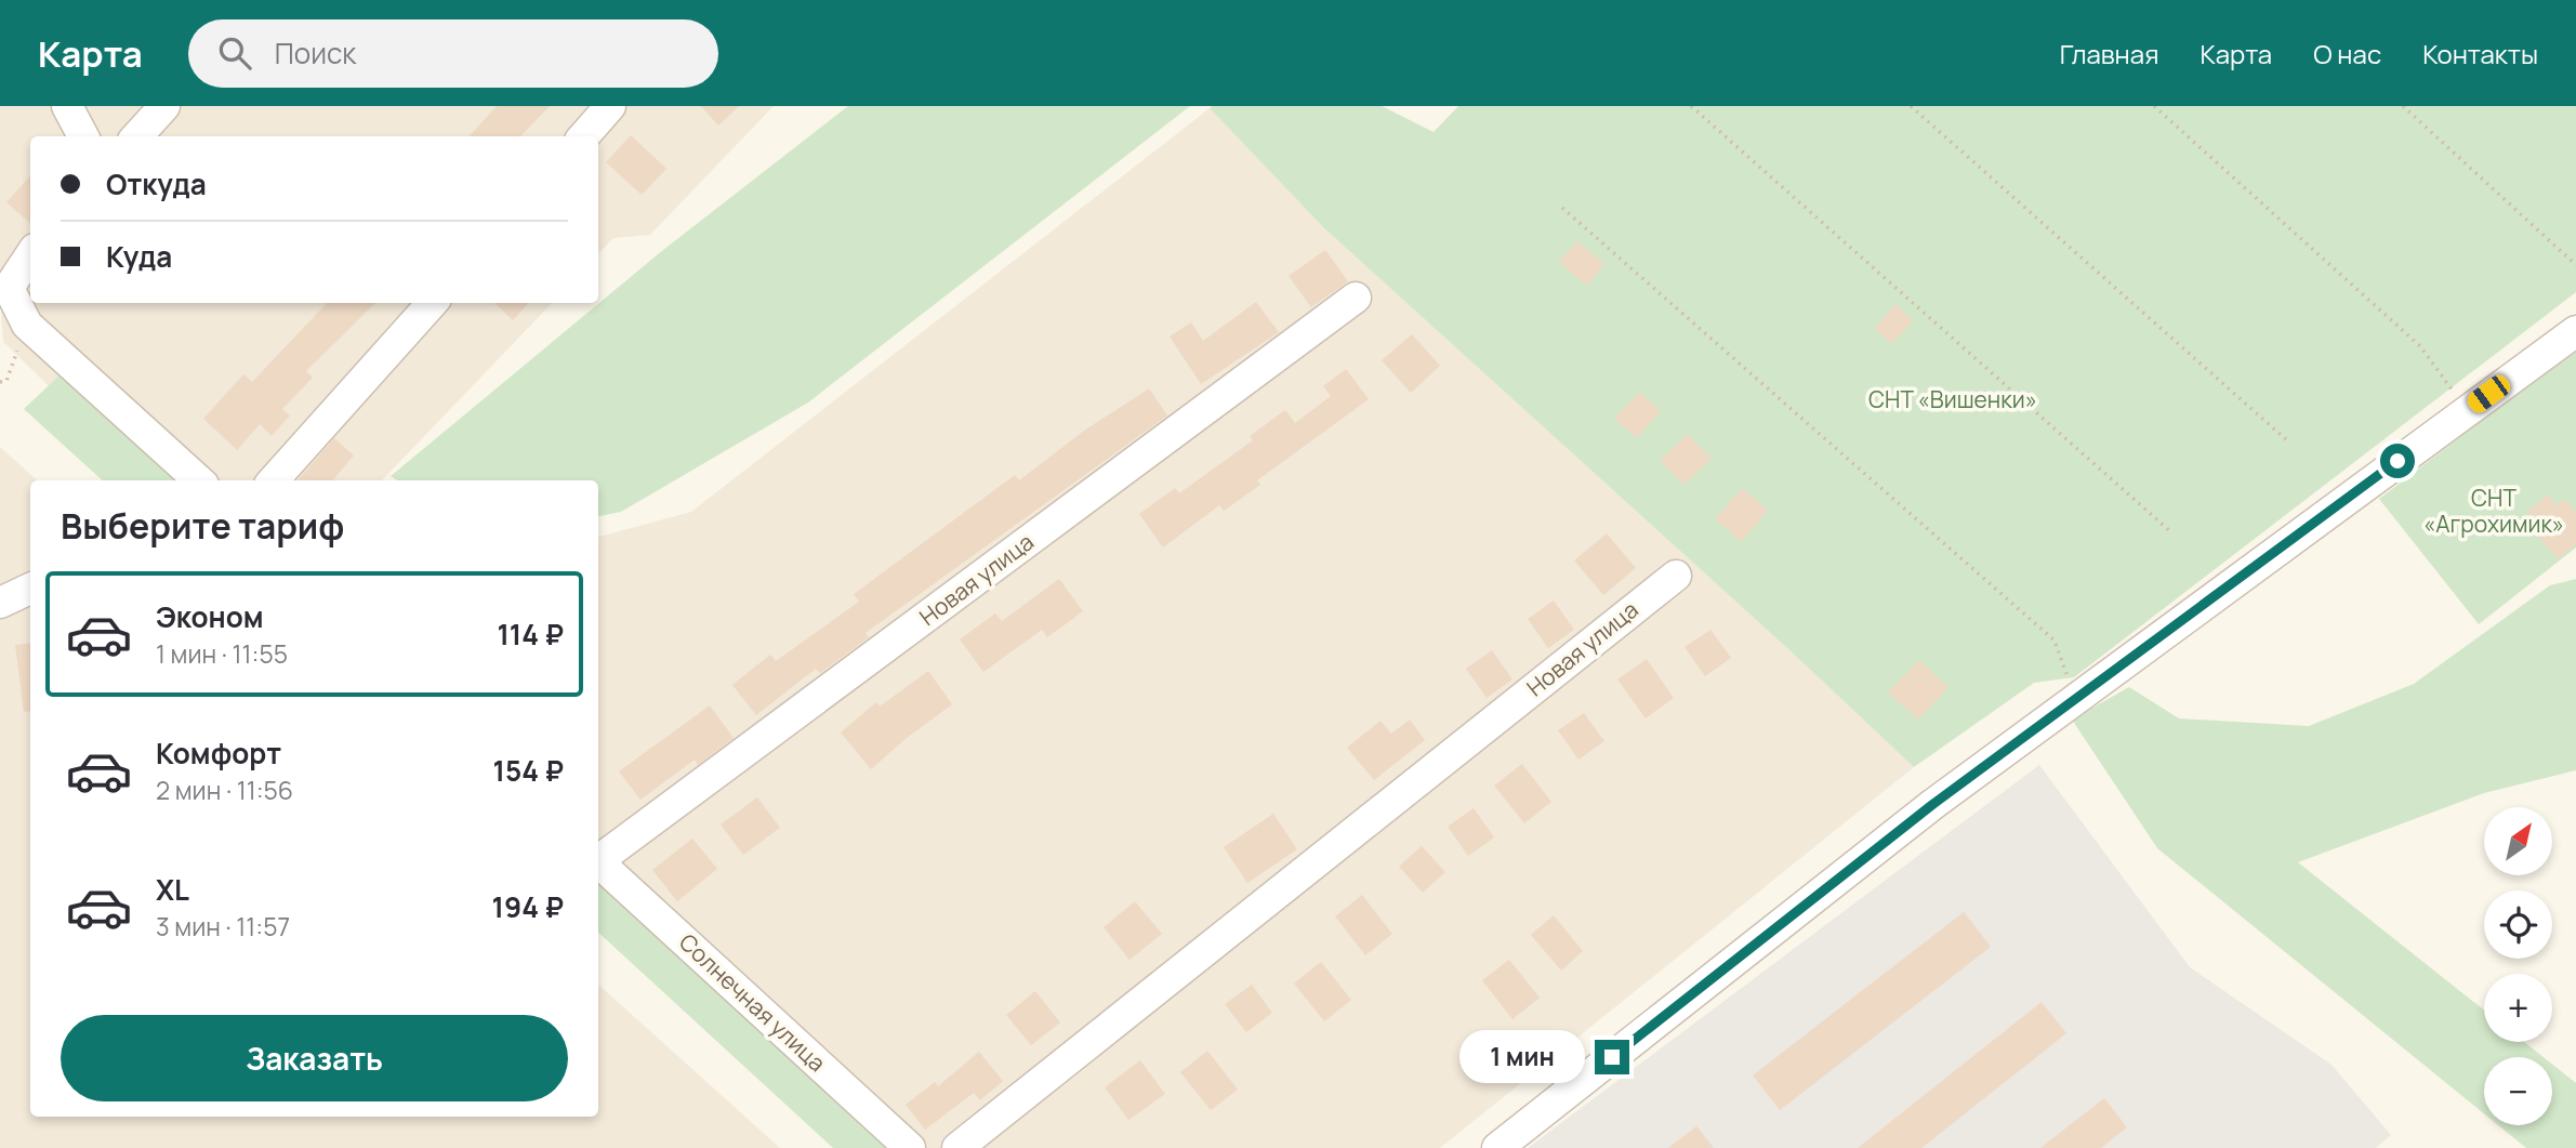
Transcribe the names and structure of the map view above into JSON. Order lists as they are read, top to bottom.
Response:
{
  "streets": {
    "street": ["Новая улица", "Солнечная улица"]
  },
  "parks": ["СНТ «Вишенки»", "СНТ «Агрохимик»"],
  "north": "top right",
  "page": {
    "header": "Карта",
    "search": "Поиск",
    "nav": [
      "Главная",
      "Карта",
      "О нас",
      "Контакты"
    ],
    "banner": ["Откуда", "Куда"],
    "heading": "Выберите тариф",
    "list": [
      {
        "name": "Эконом",
        "note": "1 мин · 11:55",
        "value": "114 ₽"
      },
      {
        "name": "Комфорт",
        "note": "2 мин · 11:56",
        "value": "154 ₽"
      },
      {
        "name": "XL",
        "note": "3 мин · 11:57",
        "value": "194 ₽"
      }
    ],
    "map_buttons": ["+", "−"],
    "buttons": "Заказать",
    "bubble": "1 мин"
  }
}
